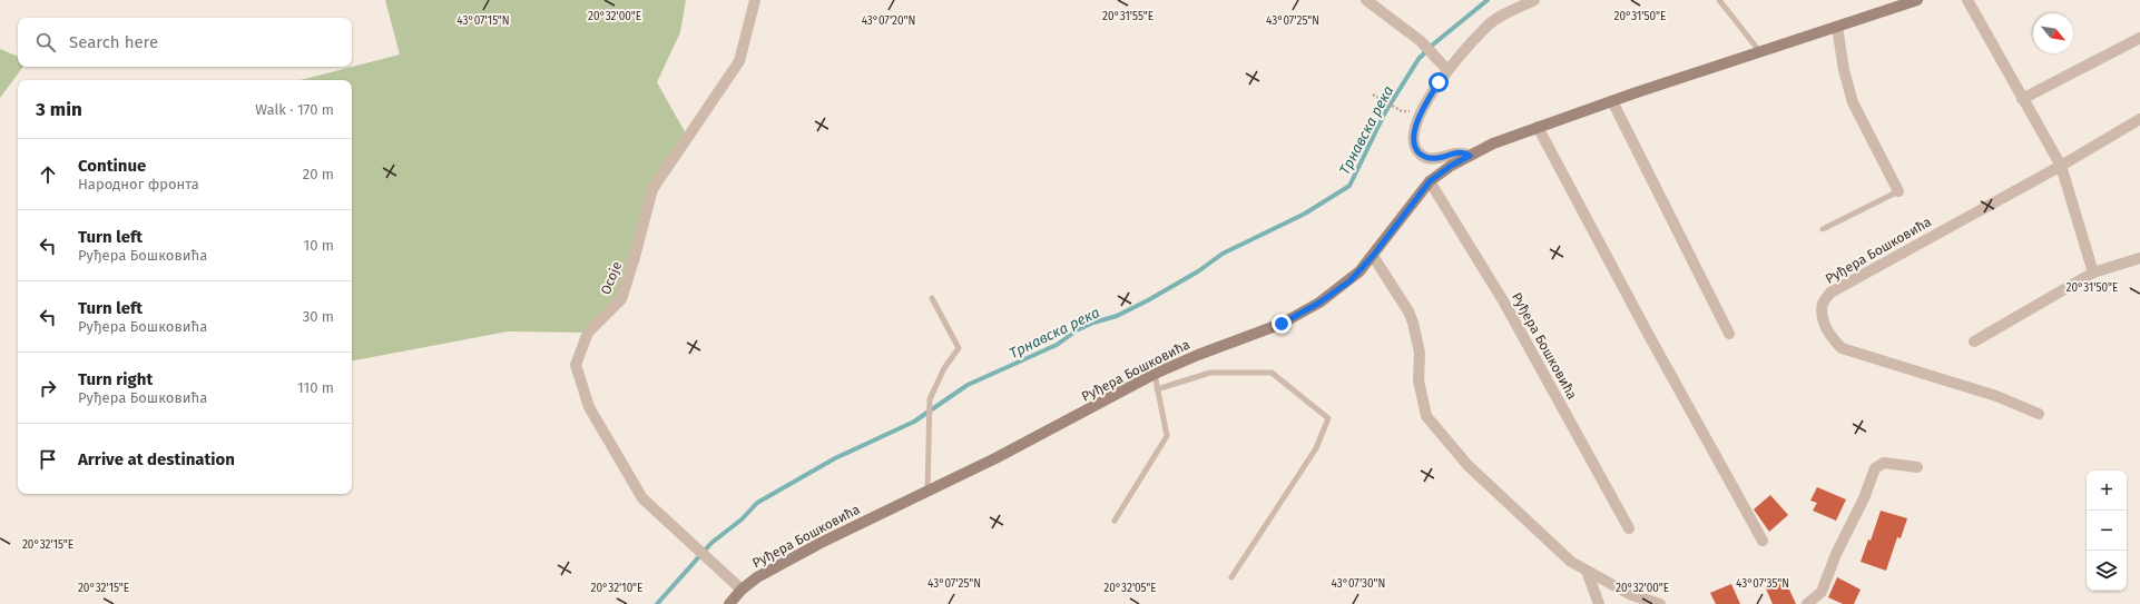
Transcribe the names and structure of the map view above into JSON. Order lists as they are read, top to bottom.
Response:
{
  "streets": {
    "main road": ["Руђера Бошковића"],
    "street": ["Осоје"]
  },
  "crossings": [
    ["Руђера Бошковића", "Осоје"]
  ],
  "water": ["Трнавска река"],
  "north": "bottom right",
  "page": {
    "search": "Search here",
    "heading": ["3 min", "Walk · 170 m"],
    "list": [
      ["Continue", "Народног фронта", "20 m"],
      ["Turn left", "Руђера Бошковића", "10 m"],
      ["Turn left", "Руђера Бошковића", "30 m"],
      ["Turn right", "Руђера Бошковића", "110 m"],
      "Arrive at destination"
    ],
    "map_buttons": ["+", "−"]
  },
  "coordinates": [
    "20°32'00\"E",
    "20°31'55\"E",
    "20°31'50\"E",
    "43°07'15\"N",
    "43°07'20\"N",
    "43°07'25\"N",
    "20°32'15\"E",
    "43°07'30\"N",
    "43°07'35\"N",
    "20°32'10\"E",
    "20°32'05\"E"
  ]
}
